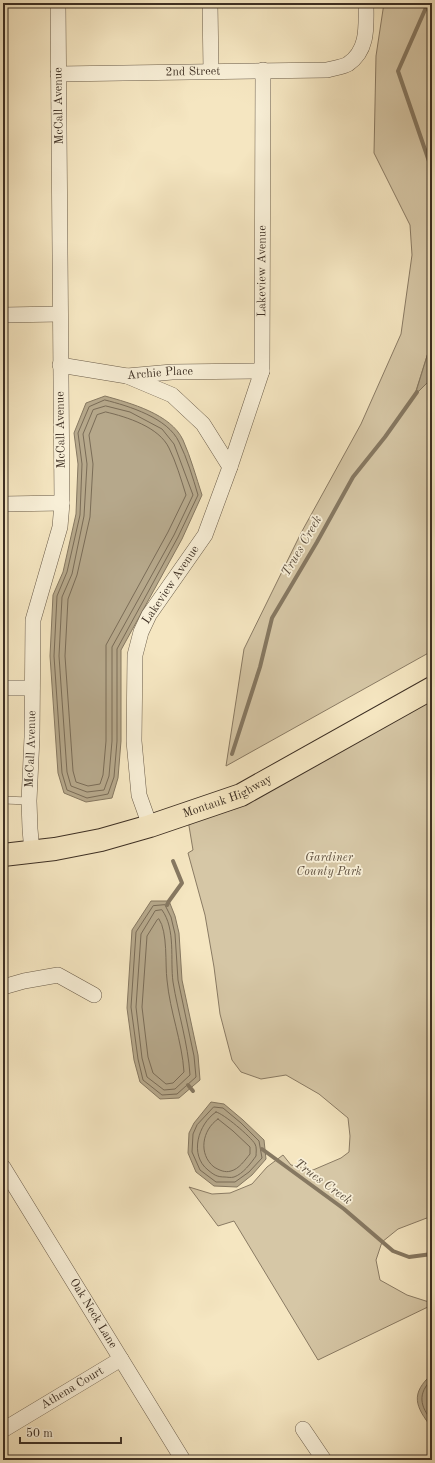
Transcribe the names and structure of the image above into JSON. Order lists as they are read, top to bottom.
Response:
{
  "streets": {
    "main road": ["Montauk Highway"],
    "street": [
      "2nd Street",
      "McCall Avenue",
      "Lakeview Avenue",
      "Archie Place",
      "Oak Neck Lane",
      "Athena Court"
    ]
  },
  "crossings": [
    ["2nd Street", "McCall Avenue"],
    ["2nd Street", "Lakeview Avenue"],
    ["McCall Avenue", "Archie Place"],
    ["McCall Avenue", "Montauk Highway"],
    ["Lakeview Avenue", "Archie Place"],
    ["Lakeview Avenue", "Montauk Highway"],
    ["Oak Neck Lane", "Athena Court"]
  ],
  "water": ["Trues Creek"],
  "parks": ["Gardiner County Park"],
  "scale_bar": "50 m"
}
